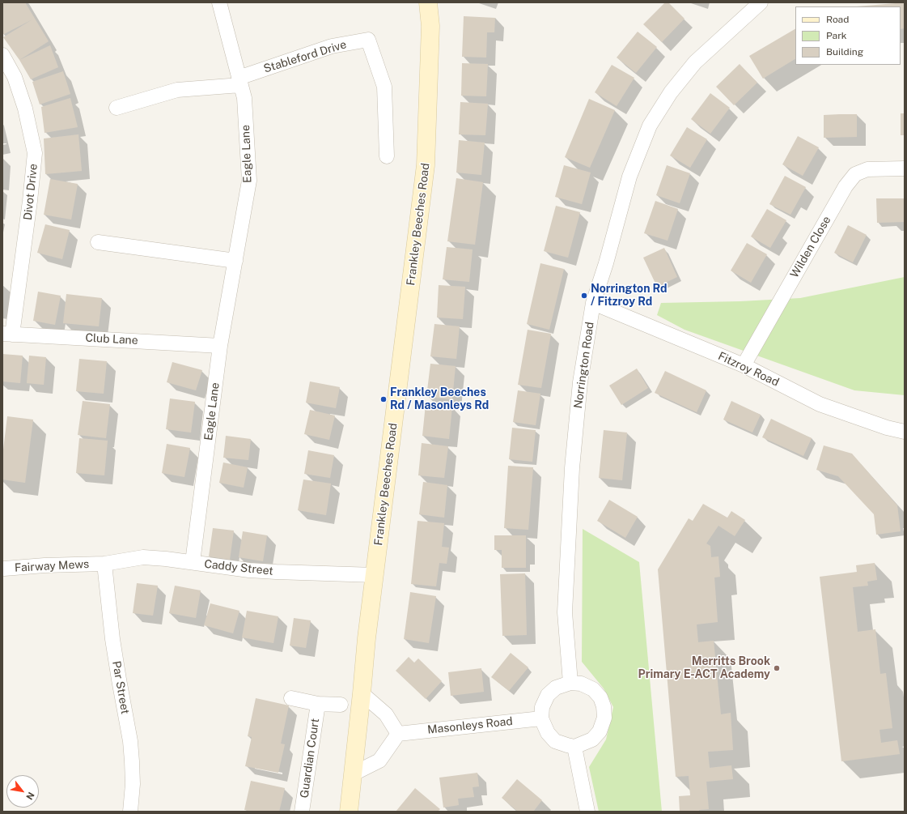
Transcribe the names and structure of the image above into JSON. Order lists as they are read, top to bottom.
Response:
{
  "streets": {
    "street": [
      "Stableford Drive",
      "Eagle Lane",
      "Divot Drive",
      "Frankley Beeches Road",
      "Wilden Close",
      "Club Lane",
      "Norrington Road",
      "Fitzroy Road",
      "Fairway Mews",
      "Caddy Street",
      "Par Street",
      "Masonleys Road",
      "Guardian Court"
    ]
  },
  "crossings": [
    ["Stableford Drive", "Eagle Lane"],
    ["Eagle Lane", "Club Lane"],
    ["Eagle Lane", "Caddy Street"],
    ["Divot Drive", "Club Lane"],
    ["Frankley Beeches Road", "Caddy Street"],
    ["Wilden Close", "Fitzroy Road"],
    ["Norrington Road", "Fitzroy Road"],
    ["Norrington Road", "Masonleys Road"],
    ["Fairway Mews", "Caddy Street"],
    ["Fairway Mews", "Par Street"],
    ["Caddy Street", "Par Street"]
  ],
  "places": ["Norrington Rd / Fitzroy Rd", "Frankley Beeches Rd / Masonleys Rd", "Merritts Brook Primary E-ACT Academy"],
  "legend": ["Road", "Park", "Building"],
  "north": "bottom right"
}
